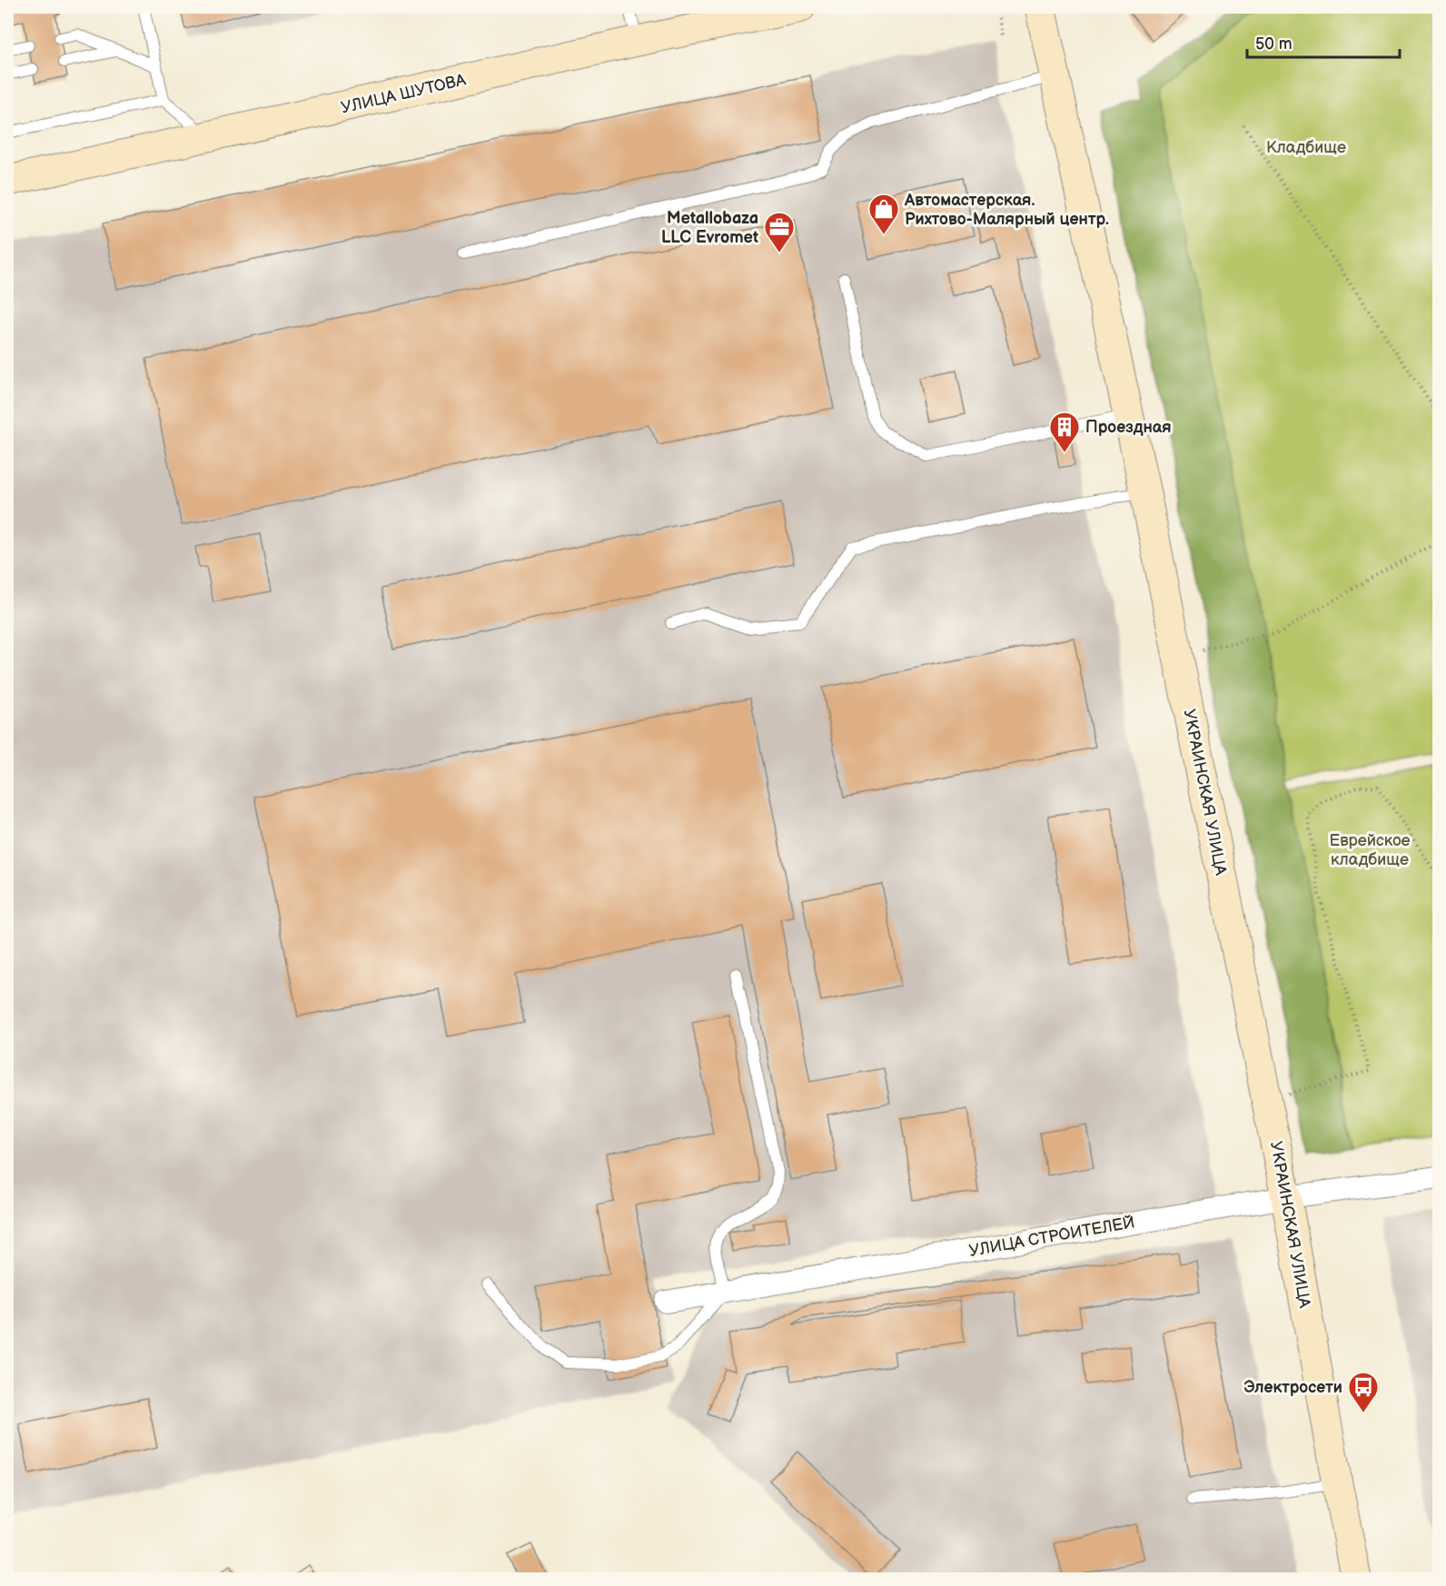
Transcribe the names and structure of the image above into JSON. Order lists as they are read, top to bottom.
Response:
{
  "streets": {
    "street": ["УЛИЦА ШУТОВА", "УКРАИНСКАЯ УЛИЦА", "УЛИЦА СТРОИТЕЛЕЙ"]
  },
  "crossings": [
    ["УКРАИНСКАЯ УЛИЦА", "УЛИЦА СТРОИТЕЛЕЙ"]
  ],
  "parks": ["Кладбище", "Еврейское кладбище"],
  "places": {
    "shop": ["Автомастерская. Рихтово-Малярный центр."],
    "office": ["Metallobaza LLC Evromet"],
    "building": ["Проездная"],
    "bus stop": ["Электросети"]
  },
  "scale_bar": "50 m"
}
